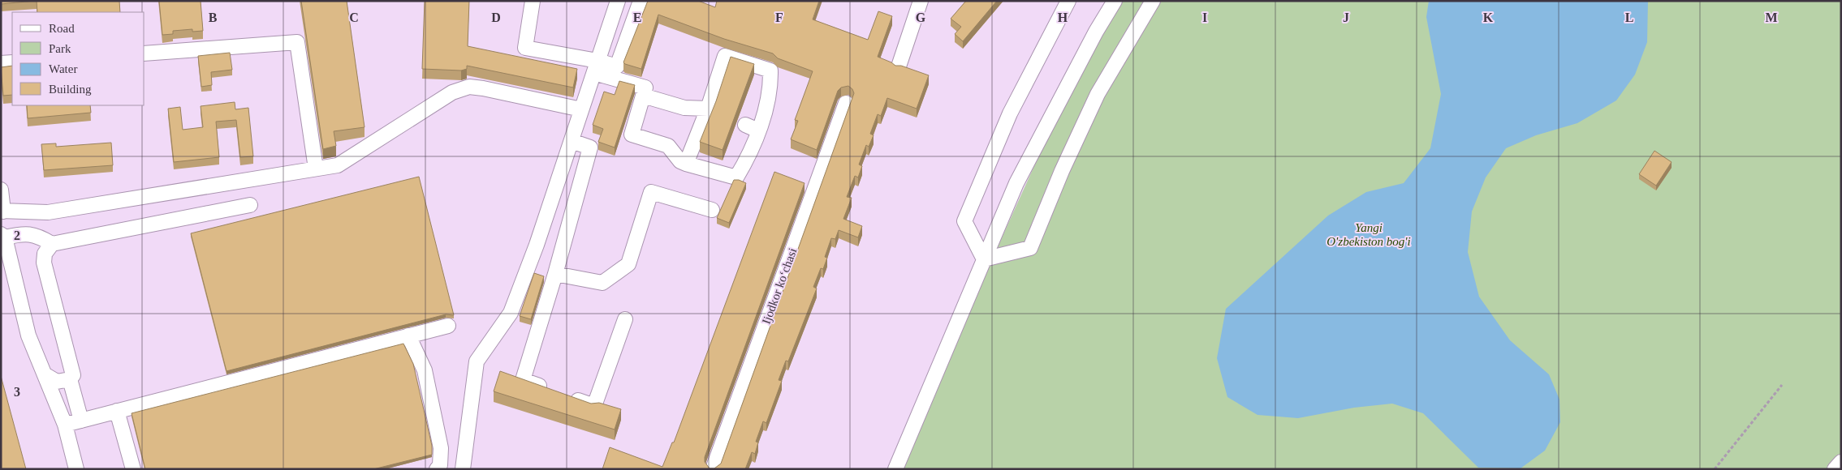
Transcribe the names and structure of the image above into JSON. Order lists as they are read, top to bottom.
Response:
{
  "streets": {
    "street": ["Ijodkor koʻchasi"]
  },
  "parks": ["Yangi O'zbekiston bog'i"],
  "legend": [
    "Road",
    "Park",
    "Water",
    "Building"
  ],
  "grid": {
    "columns": [
      "B",
      "C",
      "D",
      "E",
      "F",
      "G",
      "H",
      "I",
      "J",
      "K",
      "L",
      "M"
    ],
    "rows": ["2", "3"]
  }
}
